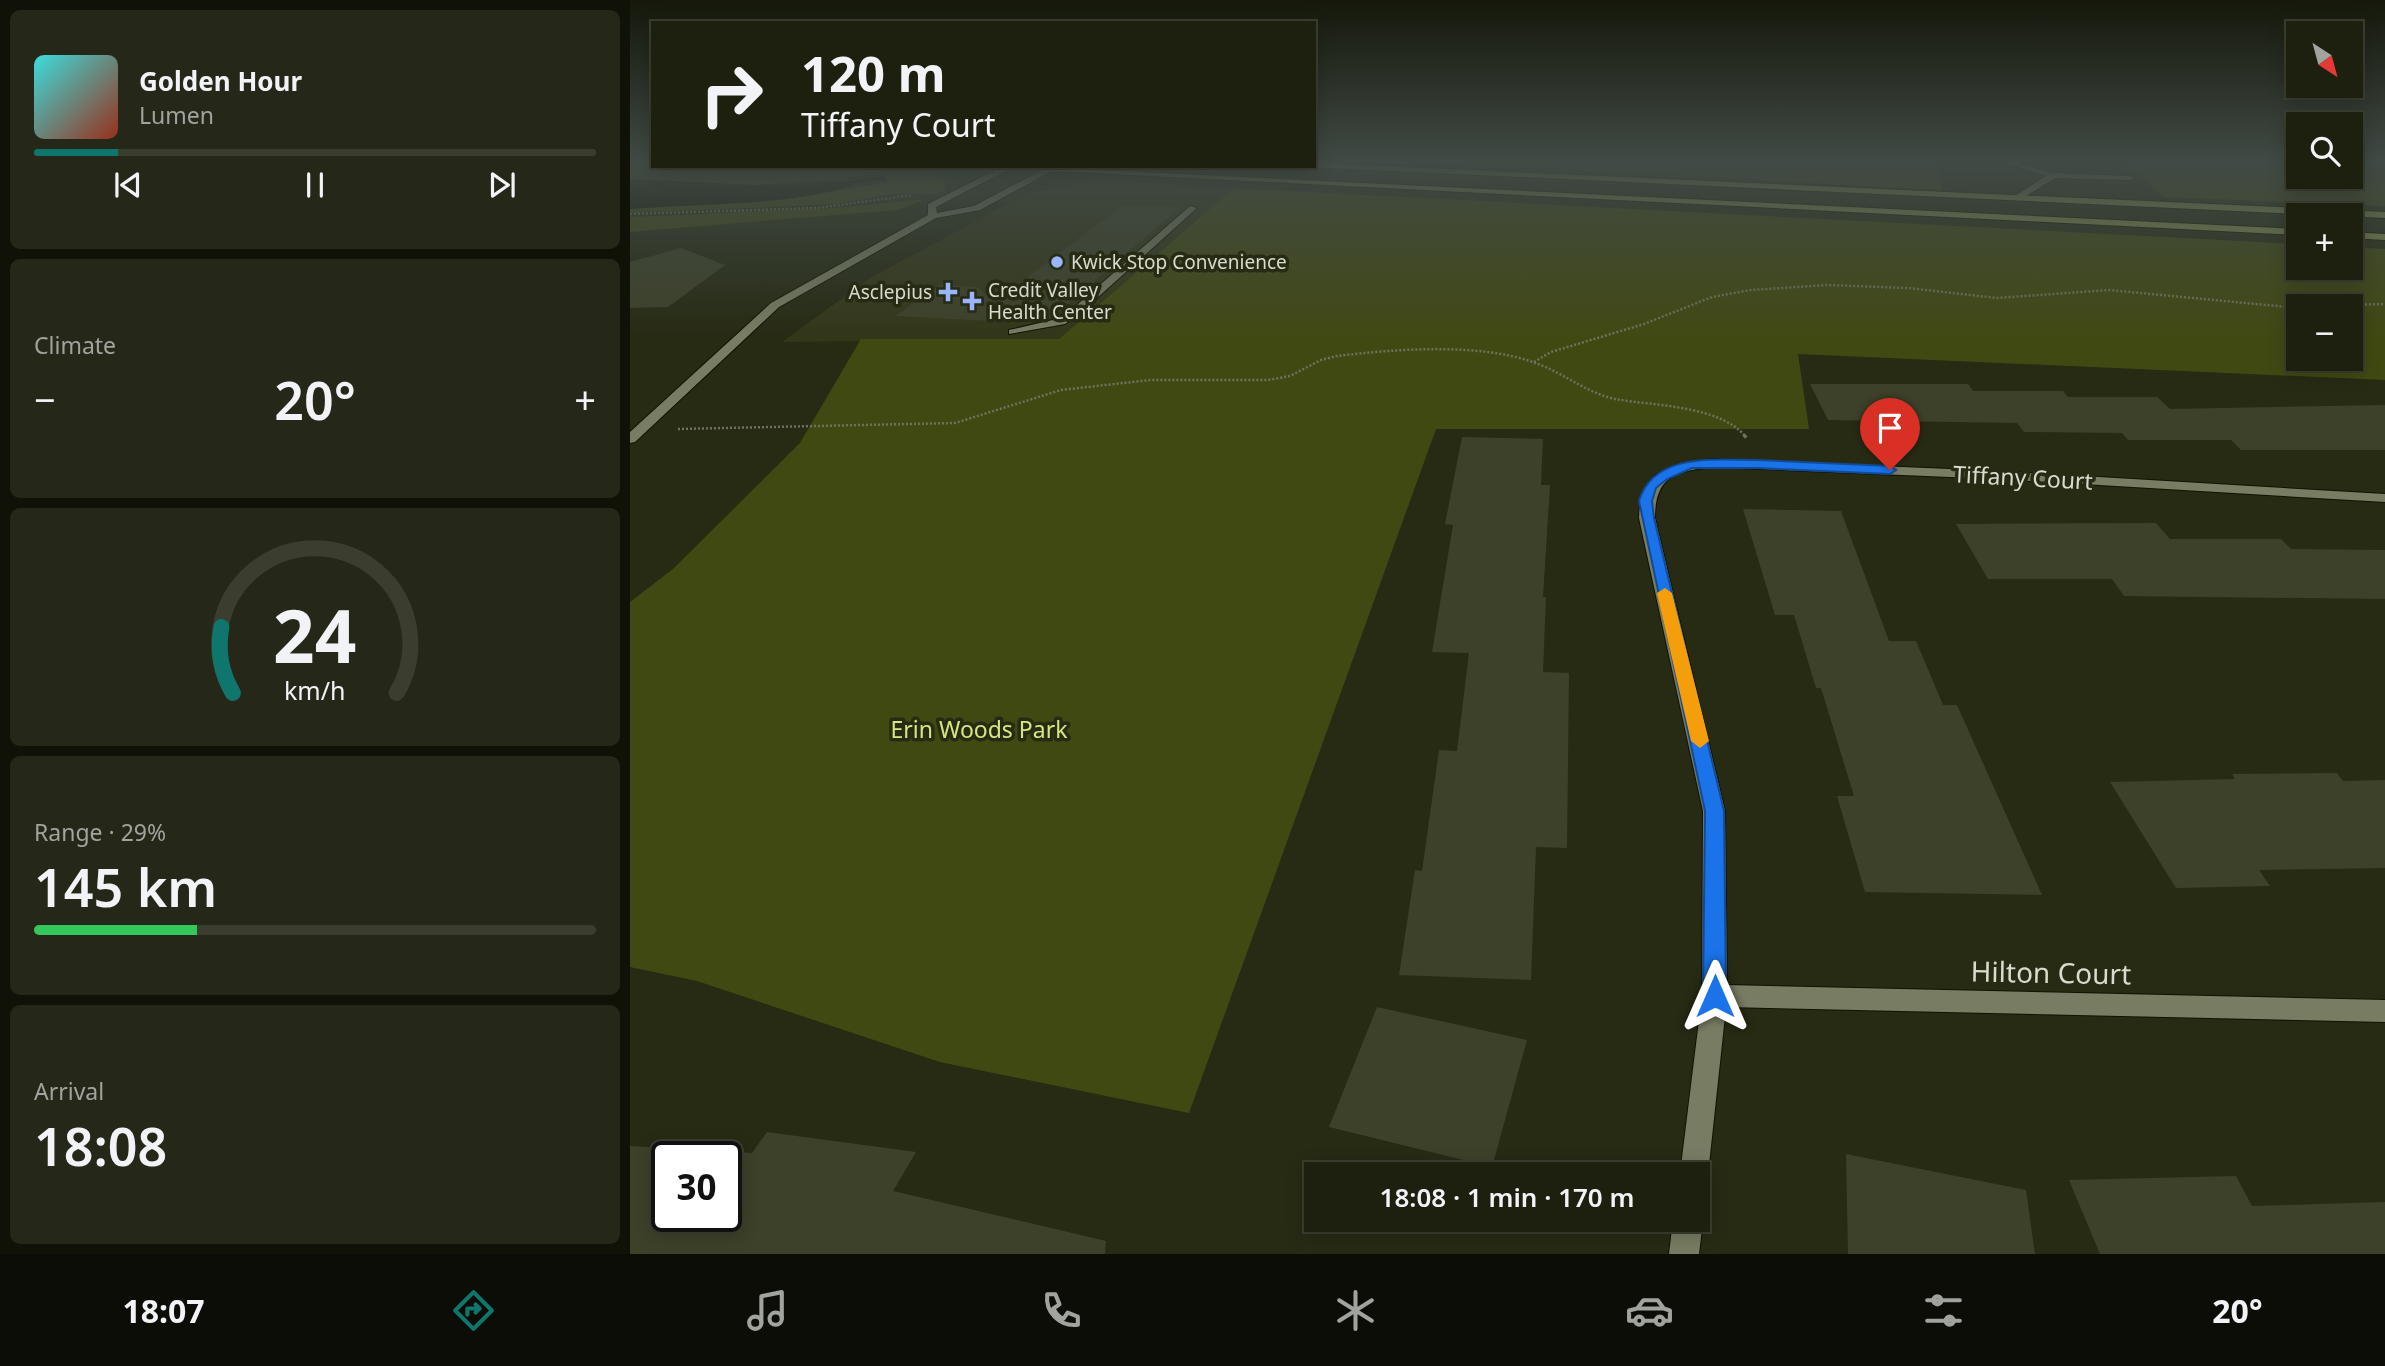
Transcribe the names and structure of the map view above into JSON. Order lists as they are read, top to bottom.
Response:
{
  "streets": {
    "street": ["Tiffany Court", "Hilton Court"]
  },
  "crossings": [
    ["Tiffany Court", "Hilton Court"]
  ],
  "parks": ["Erin Woods Park"],
  "places": {
    "other": ["Kwick Stop Convenience"],
    "health": ["Asclepius", "Credit Valley Health Center"]
  },
  "north": "bottom right",
  "page": {
    "map_buttons": ["+", "−"],
    "turn": ["120 m", "Tiffany Court"],
    "song": ["Golden Hour", "Lumen"],
    "tile": [
      "Climate",
      ["Range · 29%", "145 km"],
      ["Arrival", "18:08"]
    ],
    "heat": ["−", "20°", "+"],
    "limit": "30",
    "trip": "18:08 · 1 min · 170 m",
    "tabs": ["18:07", "20°"],
    "gauge": ["24", "km/h"]
  }
}
